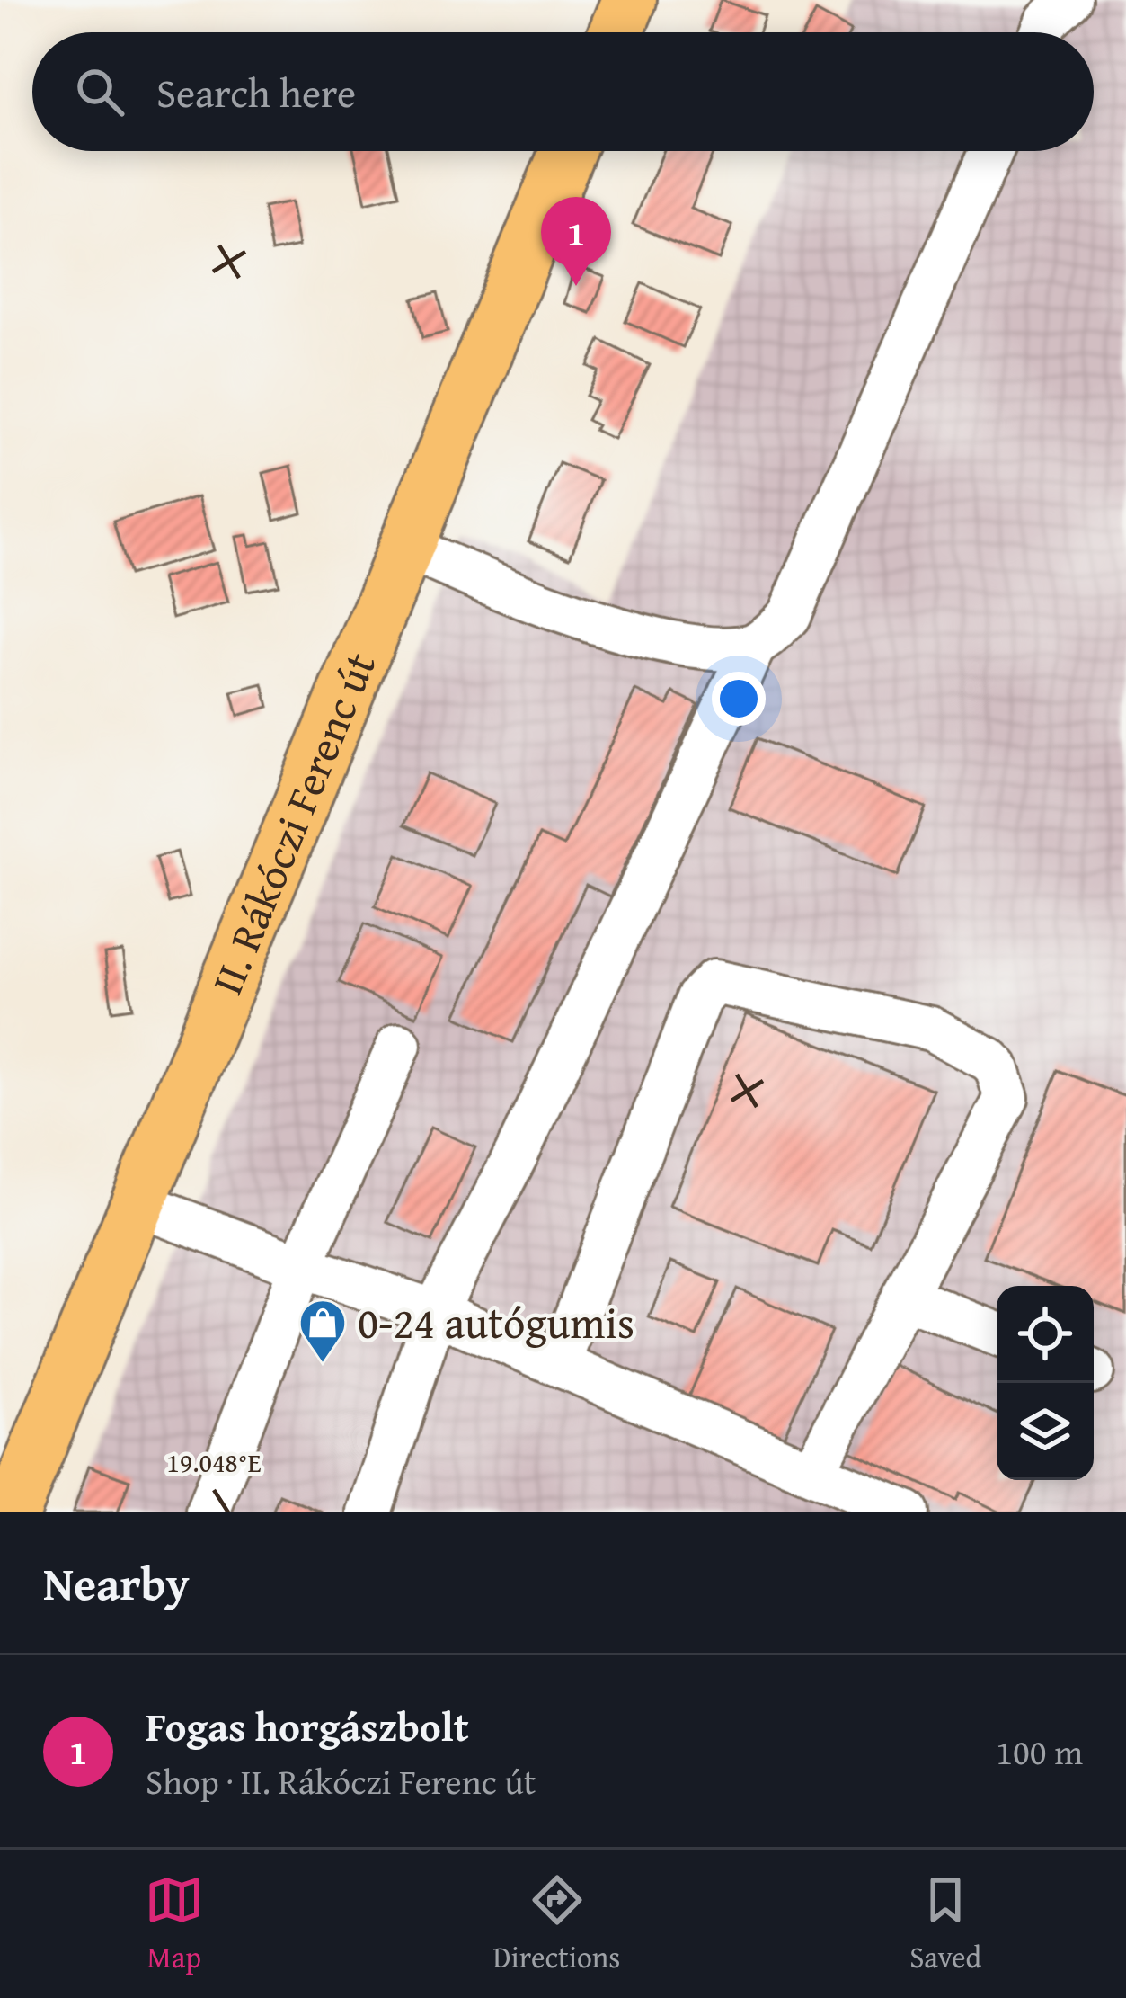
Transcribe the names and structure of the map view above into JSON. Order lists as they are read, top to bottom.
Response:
{
  "streets": {
    "main road": ["II. Rákóczi Ferenc út"]
  },
  "places": {
    "shop": ["0-24 autógumis"]
  },
  "page": {
    "search": "Search here",
    "pins": "1",
    "heading": "Nearby",
    "list": [
      {
        "mark": "1",
        "name": "Fogas horgászbolt",
        "note": "Shop · II. Rákóczi Ferenc út",
        "value": "100 m"
      }
    ],
    "nav": ["Map", "Directions", "Saved"]
  },
  "coordinates": ["19.048°E"]
}
